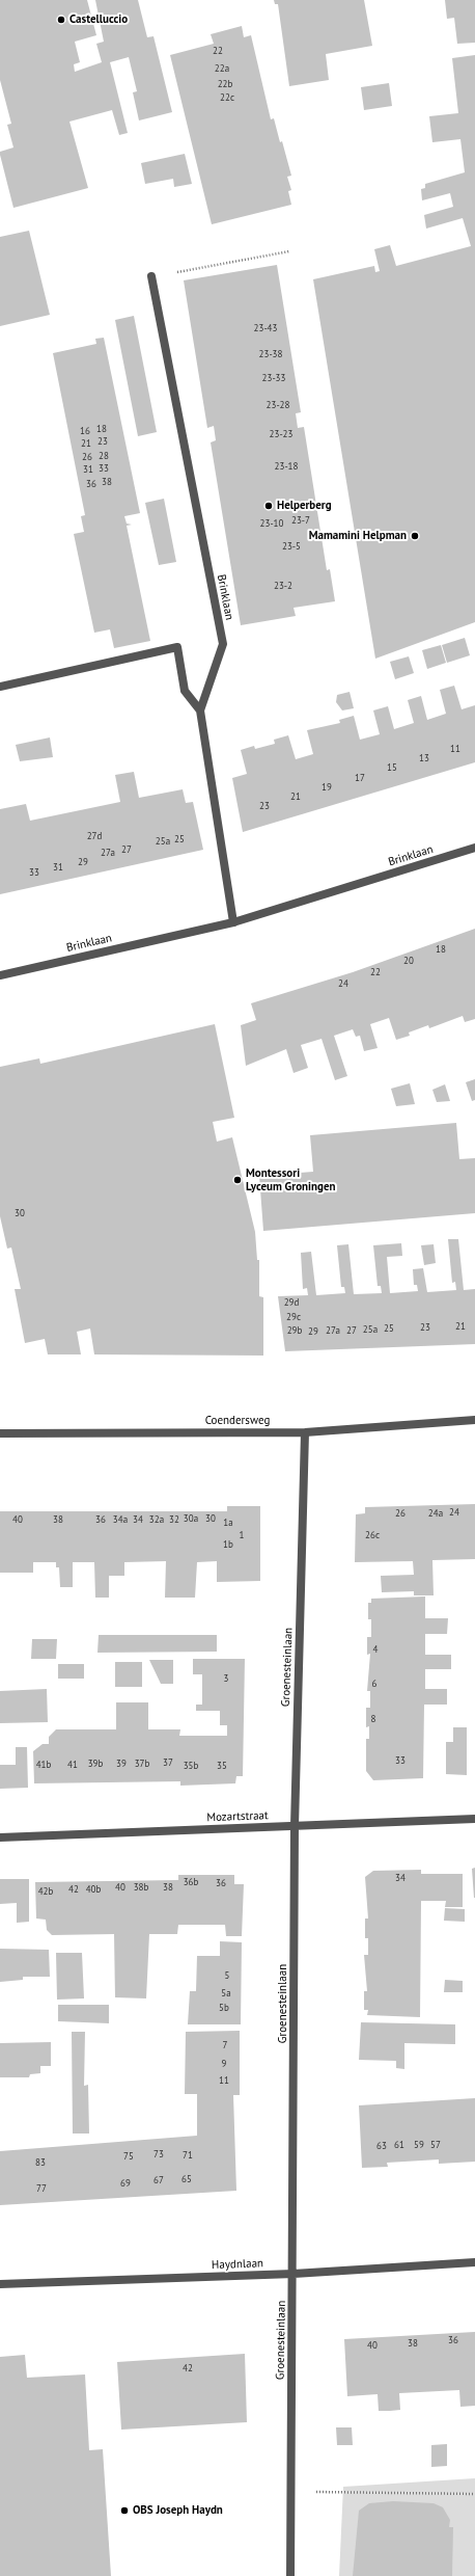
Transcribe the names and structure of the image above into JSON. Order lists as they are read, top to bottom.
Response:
{
  "streets": {
    "street": [
      "Brinklaan",
      "Coendersweg",
      "Groenesteinlaan",
      "Mozartstraat",
      "Haydnlaan"
    ]
  },
  "crossings": [
    ["Coendersweg", "Groenesteinlaan"],
    ["Groenesteinlaan", "Mozartstraat"],
    ["Groenesteinlaan", "Haydnlaan"]
  ],
  "places": [
    "Castelluccio",
    "Helperberg",
    "Mamamini Helpman",
    "Montessori Lyceum Groningen",
    "OBS Joseph Haydn"
  ],
  "house_numbers": [
    "22",
    "22a",
    "22b",
    "22c",
    "23-43",
    "23-38",
    "23-33",
    "23-28",
    "18",
    "16",
    "23-23",
    "23",
    "21",
    "28",
    "26",
    "23-18",
    "33",
    "31",
    "38",
    "36",
    "23-7",
    "23-10",
    "23-5",
    "23-2",
    "11",
    "13",
    "15",
    "17",
    "19",
    "21",
    "23",
    "27d",
    "25",
    "25a",
    "27",
    "27a",
    "29",
    "31",
    "33",
    "18",
    "20",
    "22",
    "24",
    "30",
    "29d",
    "29c",
    "21",
    "23",
    "25",
    "25a",
    "29b",
    "27a",
    "27",
    "29",
    "24",
    "26",
    "24a",
    "30a",
    "30",
    "40",
    "38",
    "36",
    "34a",
    "34",
    "32a",
    "32",
    "1a",
    "1",
    "26c",
    "1b",
    "4",
    "3",
    "6",
    "8",
    "33",
    "37",
    "39b",
    "39",
    "37b",
    "41b",
    "41",
    "35b",
    "35",
    "34",
    "36b",
    "36",
    "40",
    "38b",
    "38",
    "42",
    "40b",
    "42b",
    "5",
    "5a",
    "5b",
    "7",
    "9",
    "11",
    "61",
    "59",
    "57",
    "63",
    "73",
    "71",
    "75",
    "83",
    "65",
    "67",
    "69",
    "77",
    "36",
    "38",
    "40",
    "42"
  ]
}
